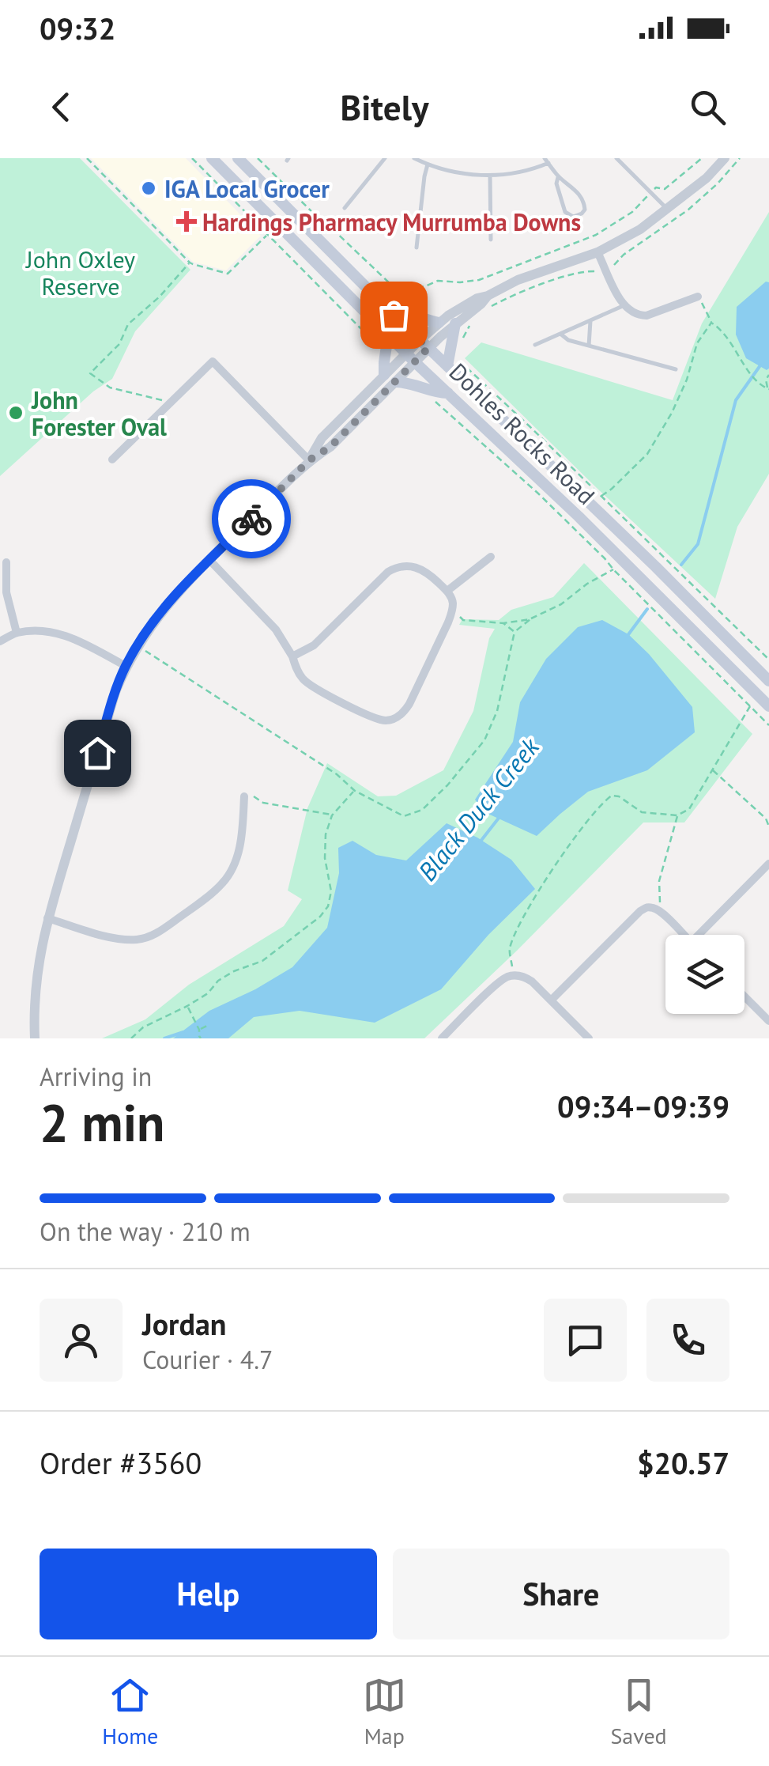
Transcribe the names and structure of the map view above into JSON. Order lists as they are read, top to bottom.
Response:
{
  "streets": {
    "main road": ["Dohles Rocks Road"]
  },
  "water": ["Black Duck Creek"],
  "parks": ["John Oxley Reserve"],
  "places": {
    "other": ["IGA Local Grocer", "John Forester Oval"],
    "health": ["Hardings Pharmacy Murrumba Downs"]
  },
  "page": {
    "status": "09:32",
    "header": "Bitely",
    "heading": ["2 min", "Arriving in", "09:34–09:39"],
    "panel": [
      "Jordan",
      "Courier · 4.7",
      "Order #3560",
      "$20.57"
    ],
    "bar": "On the way · 210 m",
    "buttons": ["Help", "Share"],
    "tabs": ["Home", "Map", "Saved"]
  }
}
